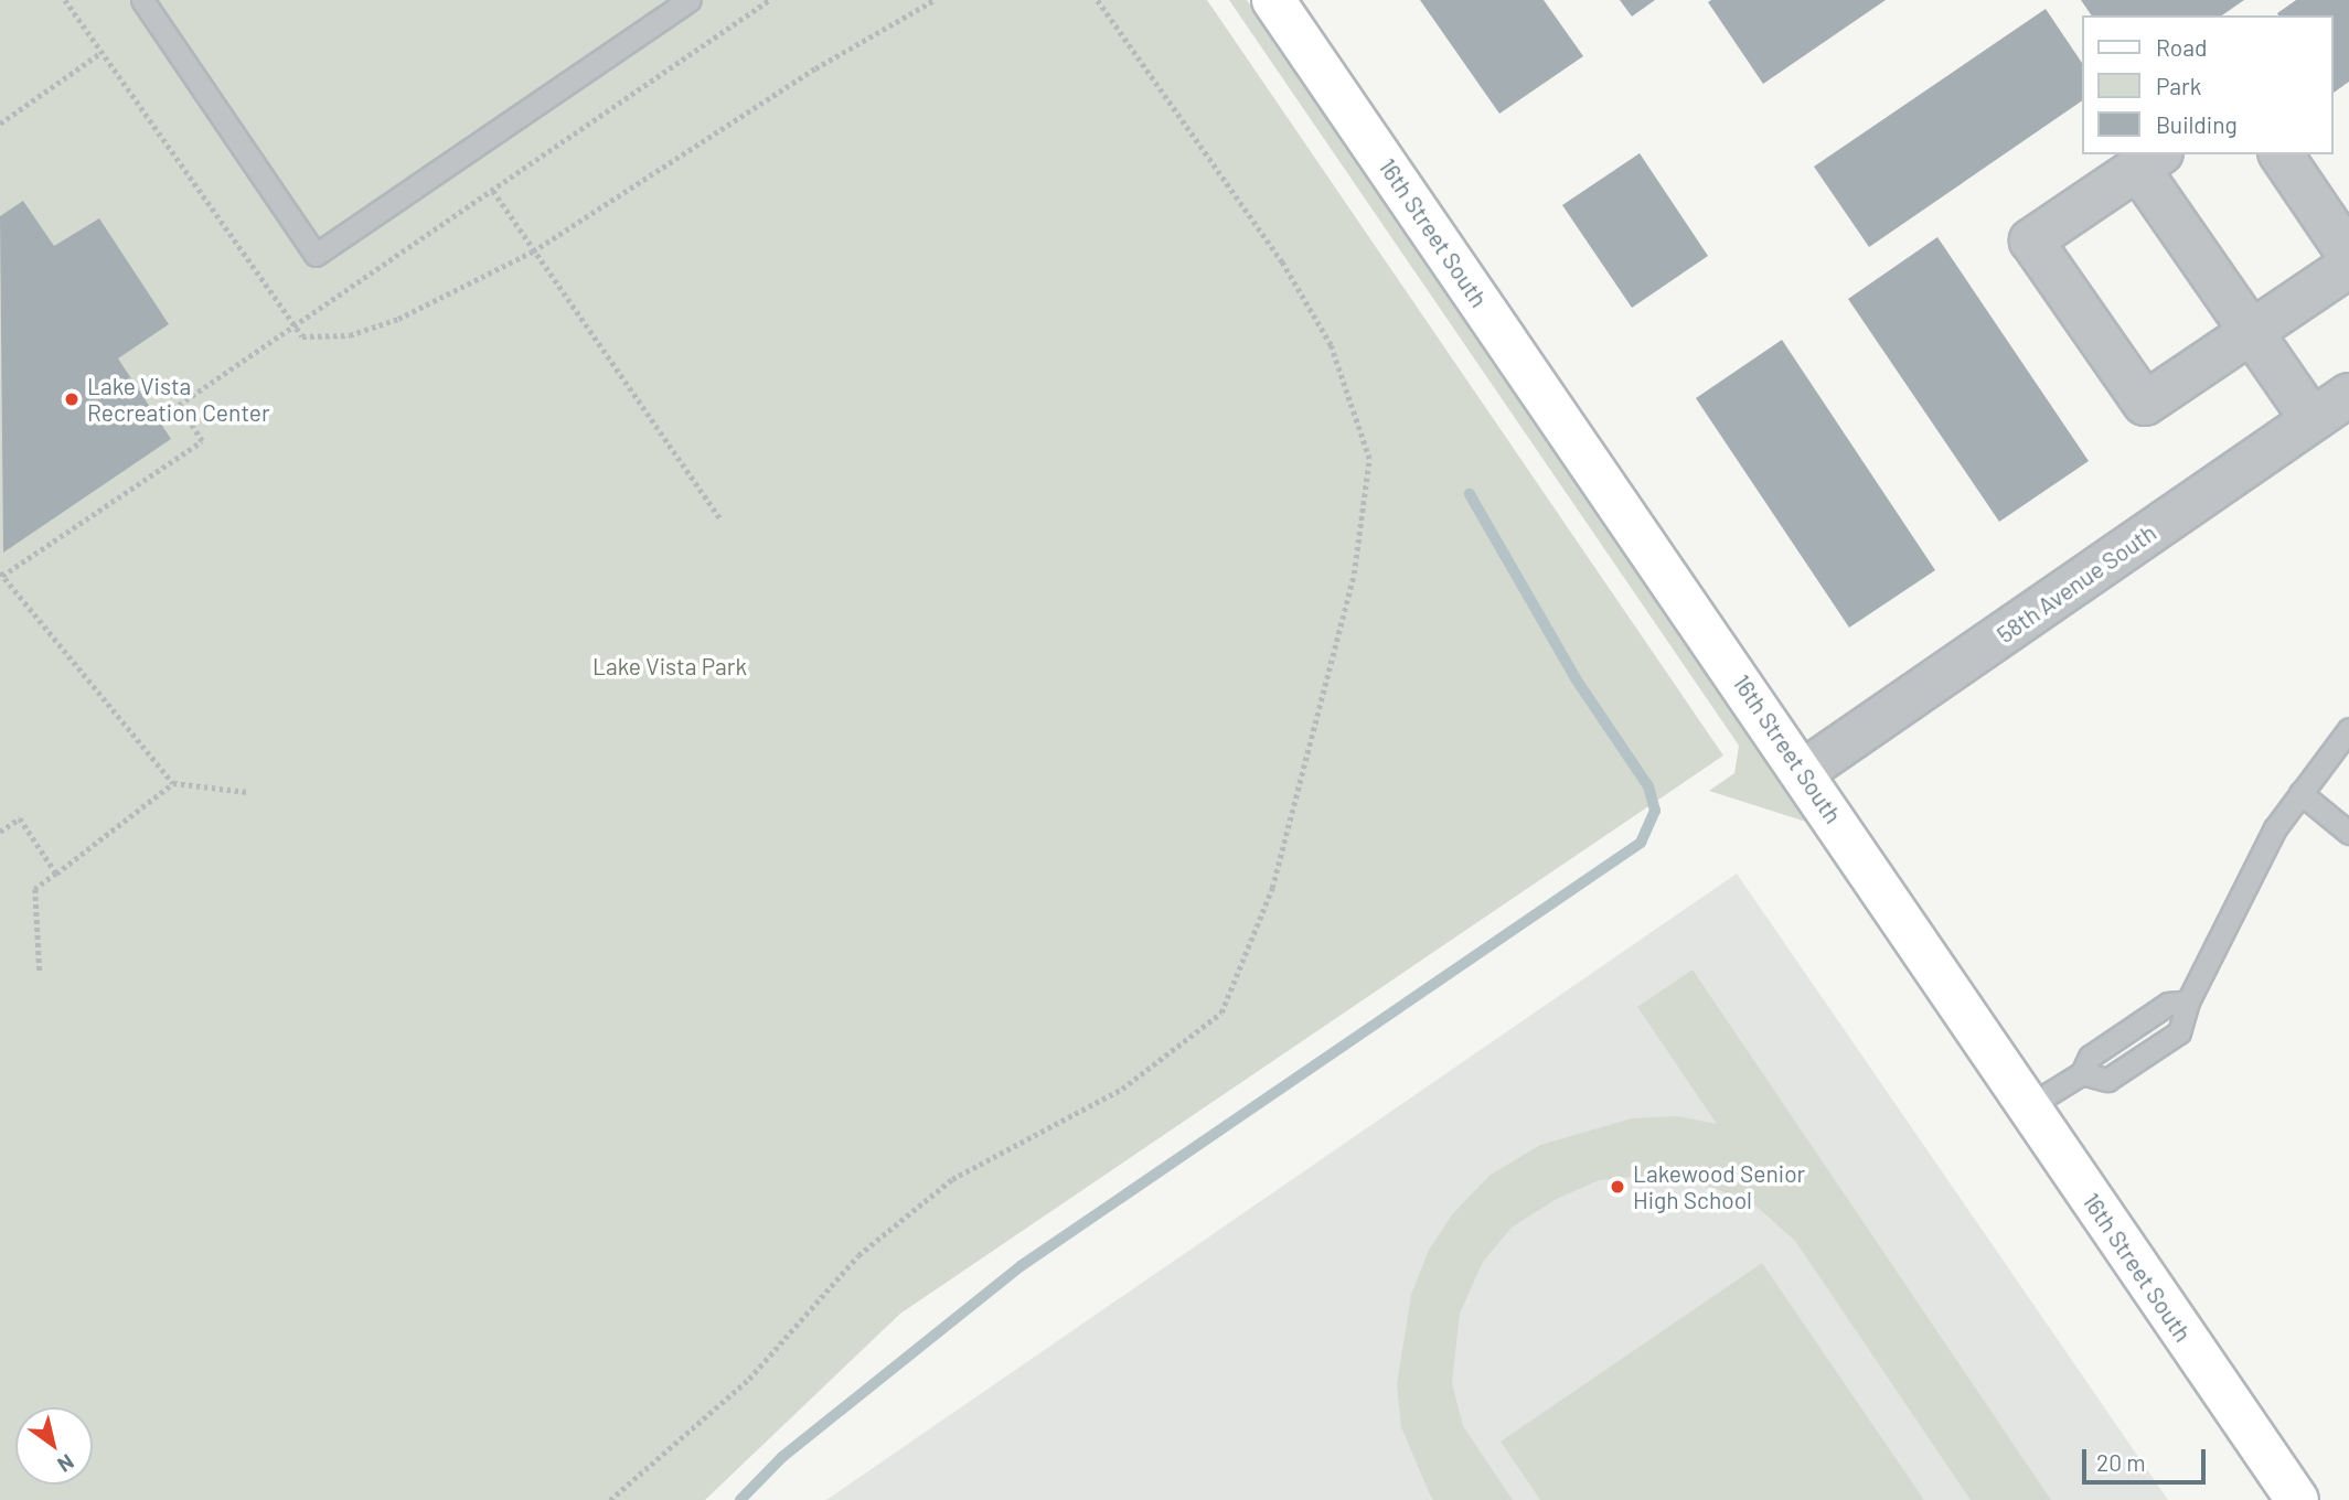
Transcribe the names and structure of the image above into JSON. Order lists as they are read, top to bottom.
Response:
{
  "streets": {
    "street": ["16th Street South", "58th Avenue South"]
  },
  "crossings": [
    ["16th Street South", "58th Avenue South"]
  ],
  "parks": ["Lake Vista Park"],
  "places": ["Lake Vista Recreation Center", "Lakewood Senior High School"],
  "legend": ["Road", "Park", "Building"],
  "scale_bar": "20 m",
  "north": "bottom right"
}
